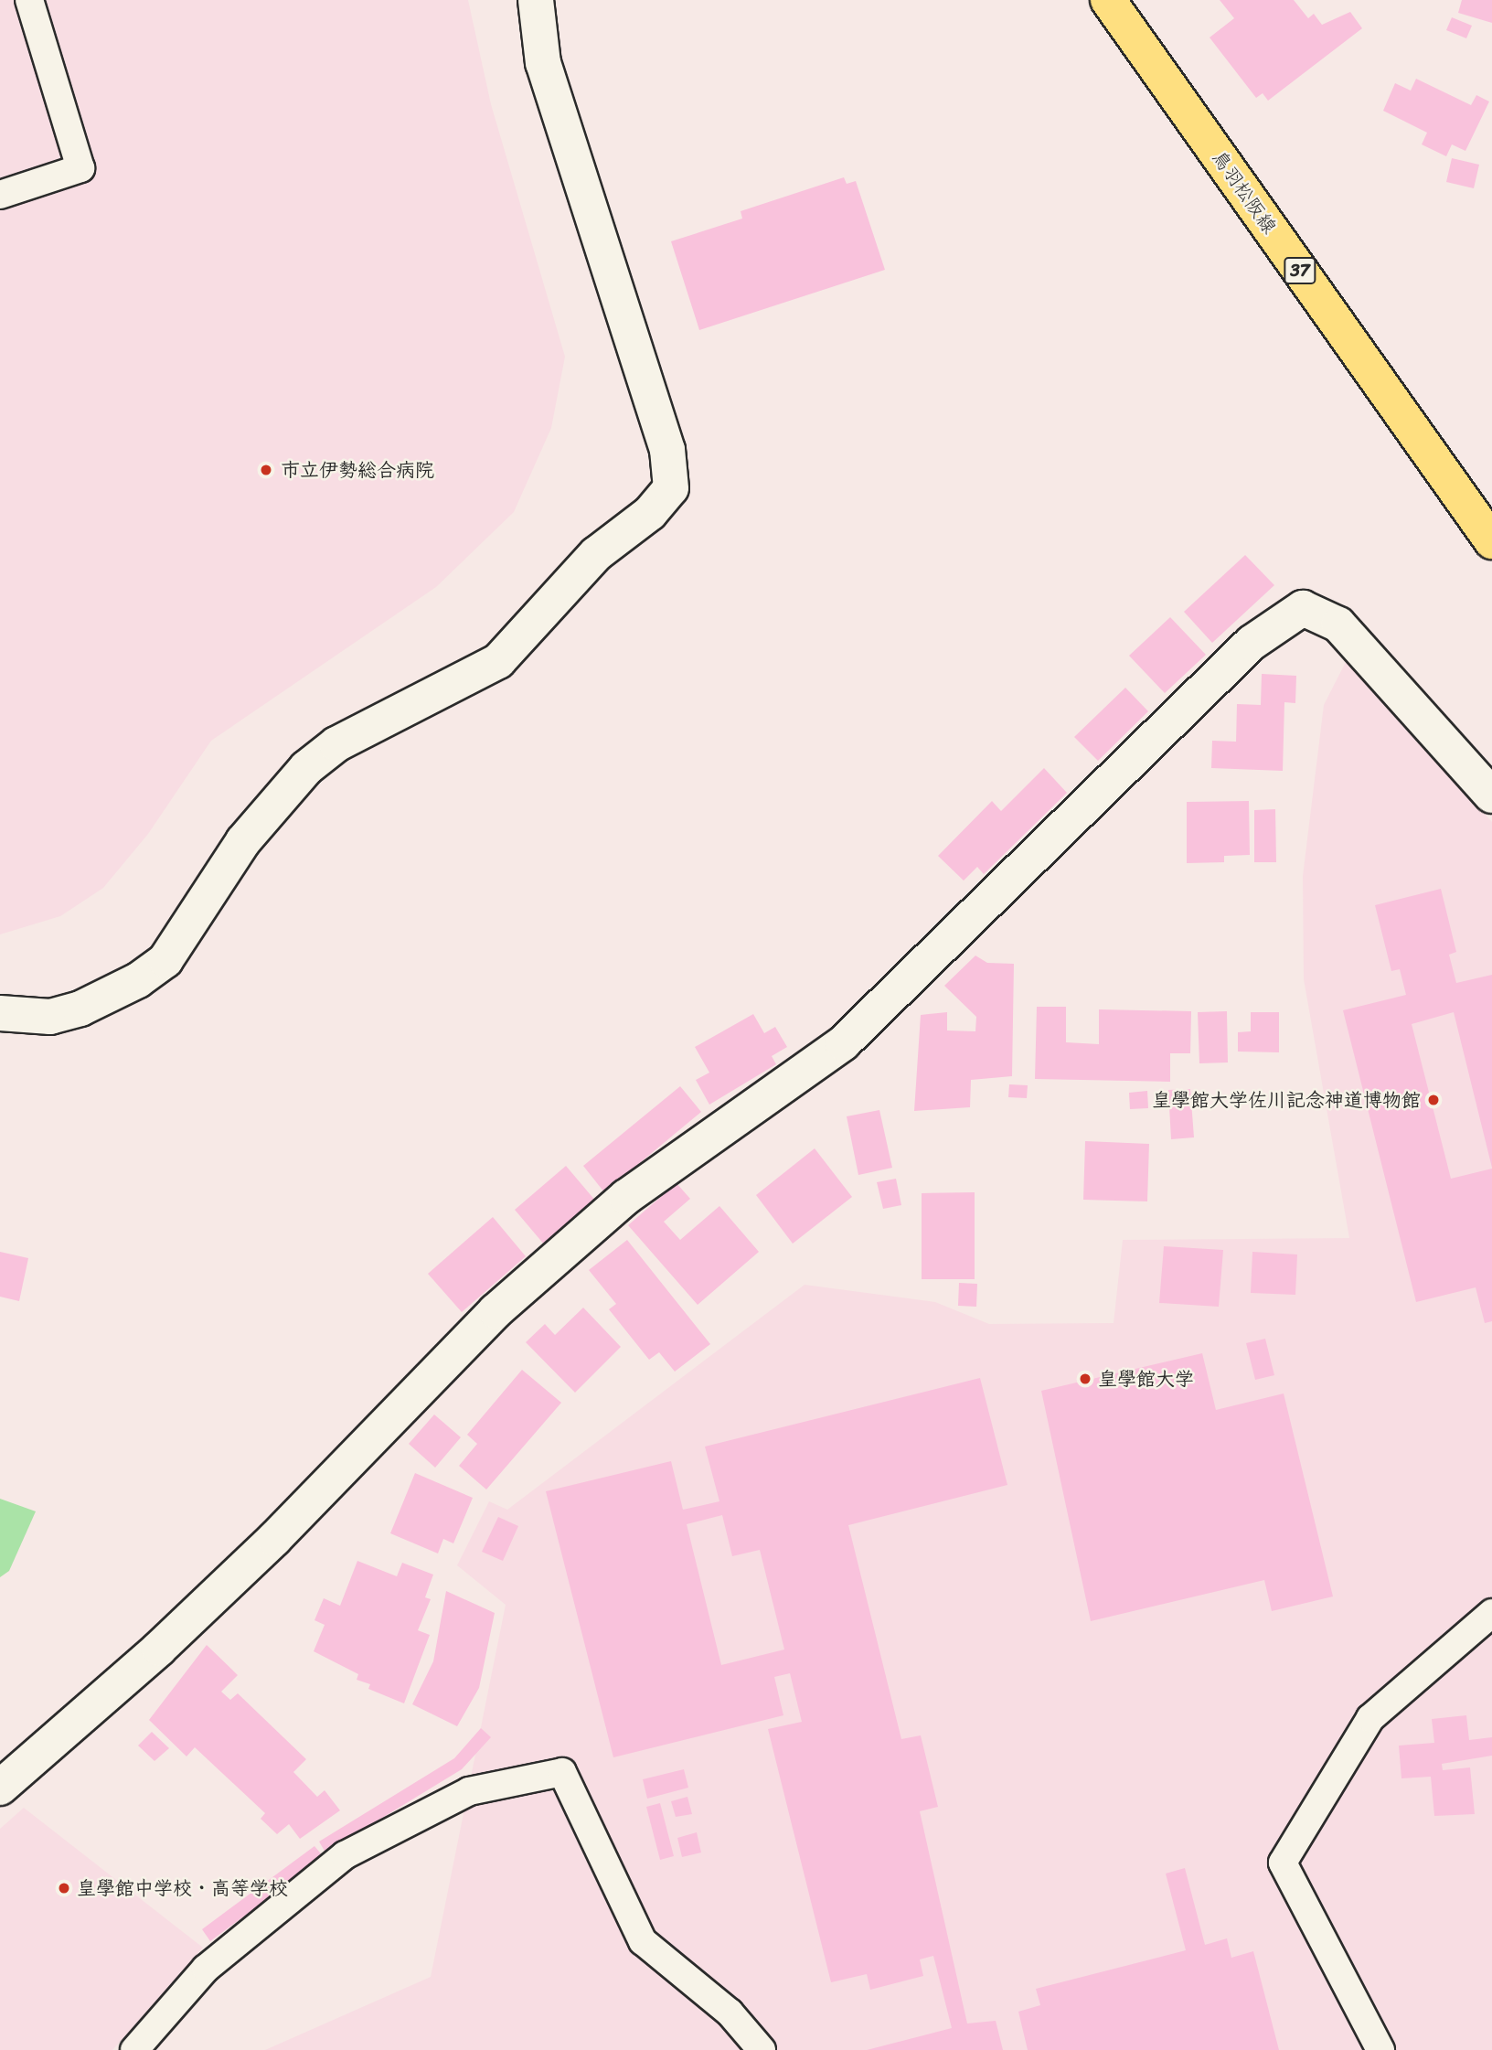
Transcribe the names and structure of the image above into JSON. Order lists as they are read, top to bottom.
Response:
{
  "streets": {
    "main road": ["鳥羽松阪線", "37"]
  },
  "places": [
    "市立伊勢総合病院",
    "皇學館大学佐川記念神道博物館",
    "皇學館大学",
    "皇學館中学校・高等学校"
  ]
}
